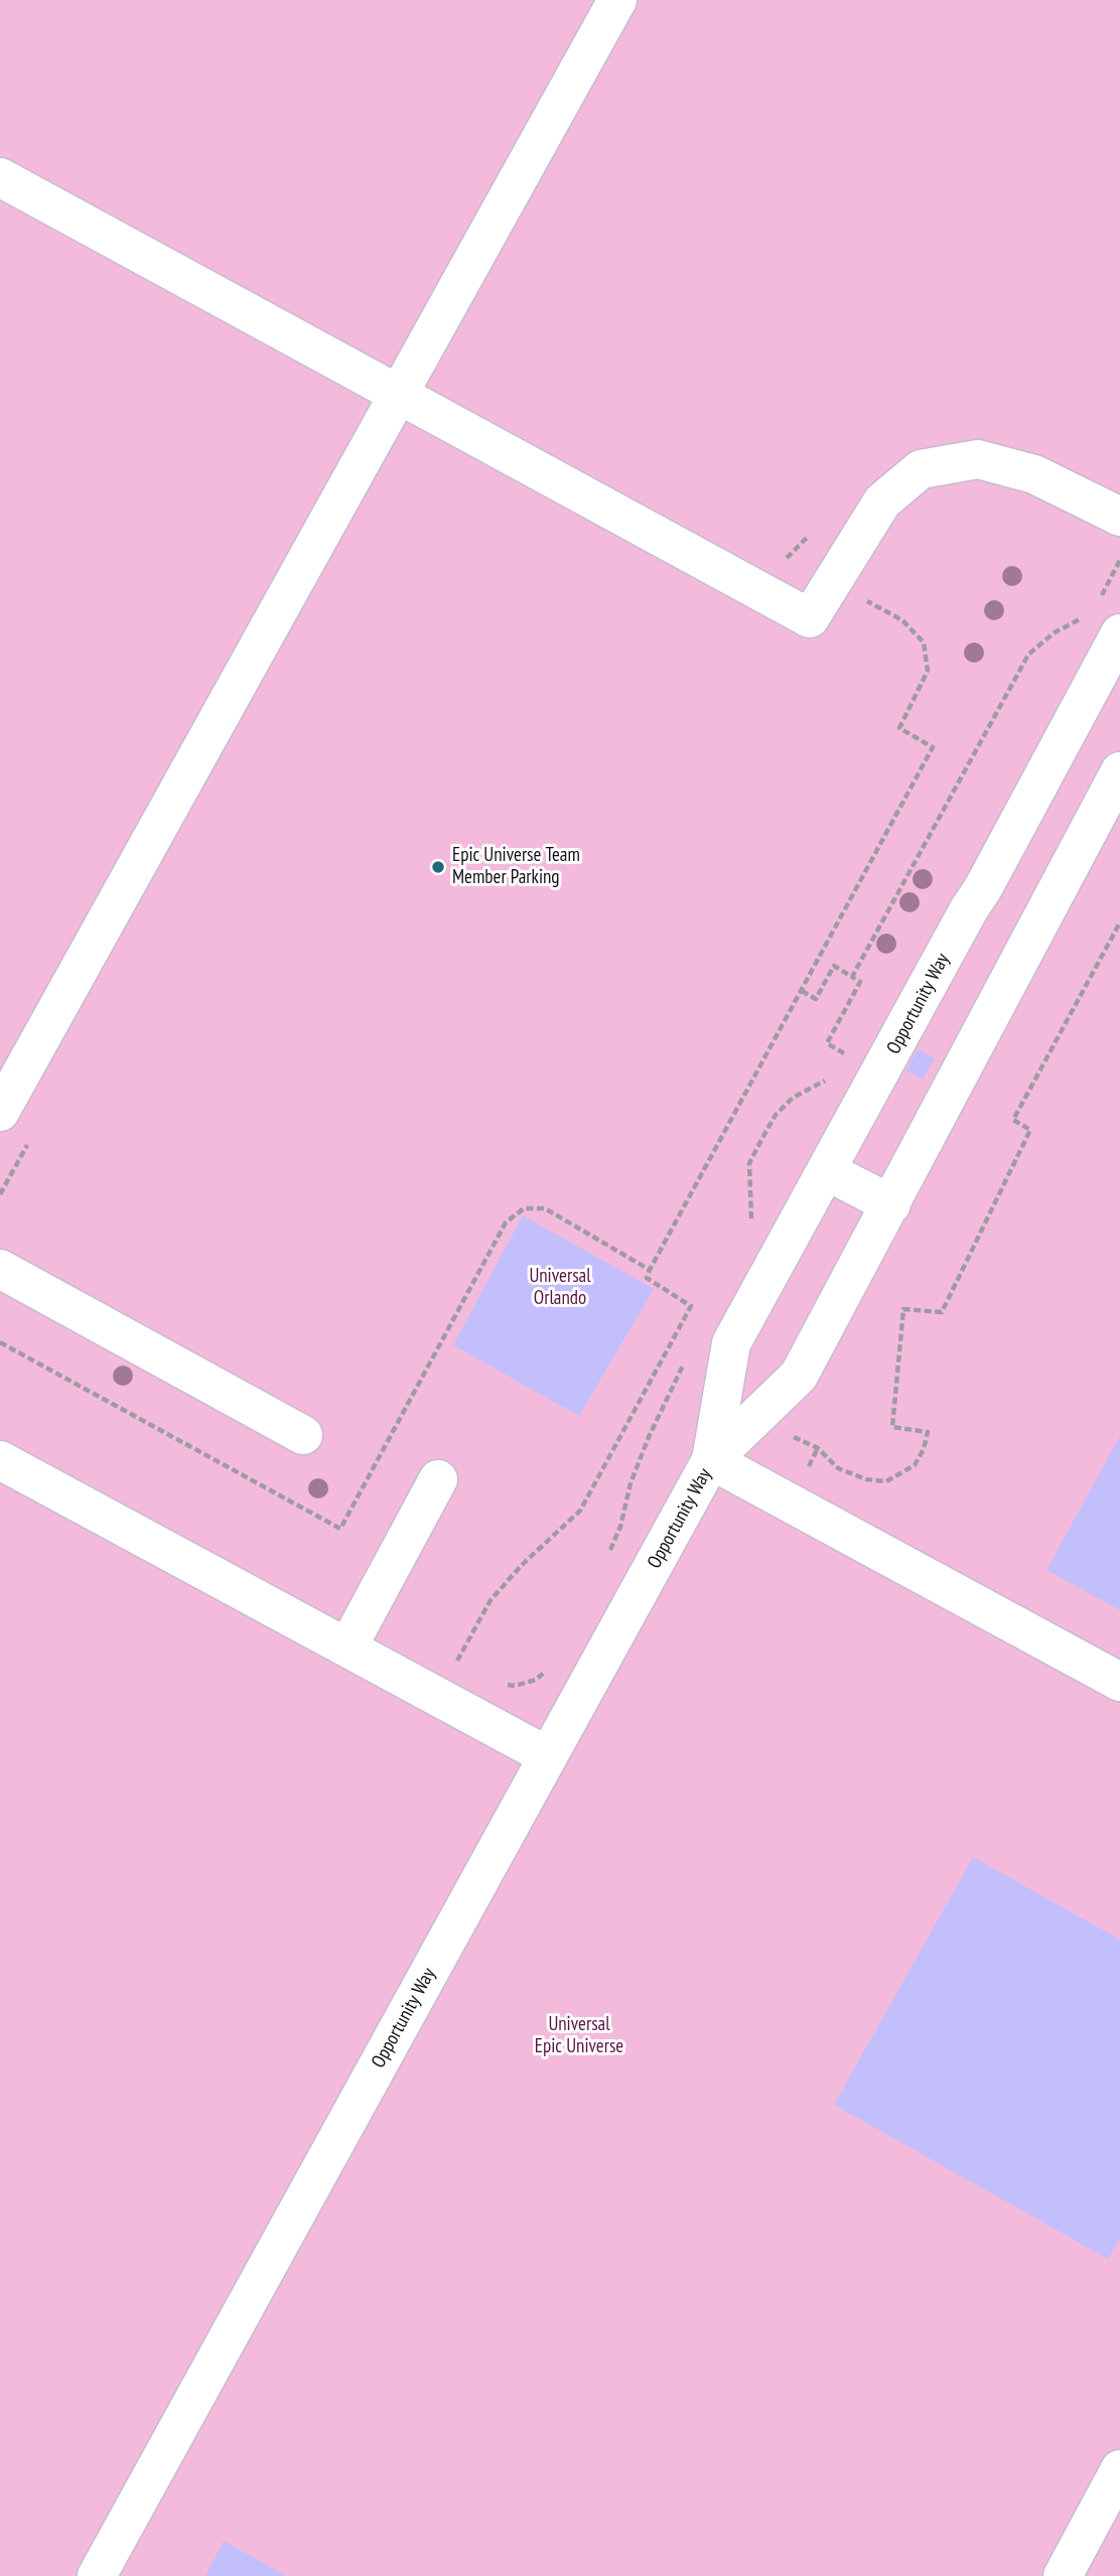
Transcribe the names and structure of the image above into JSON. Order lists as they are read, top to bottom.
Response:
{
  "streets": {
    "street": ["Opportunity Way"]
  },
  "parks": ["Universal Orlando", "Universal Epic Universe"],
  "places": ["Epic Universe Team Member Parking"]
}
